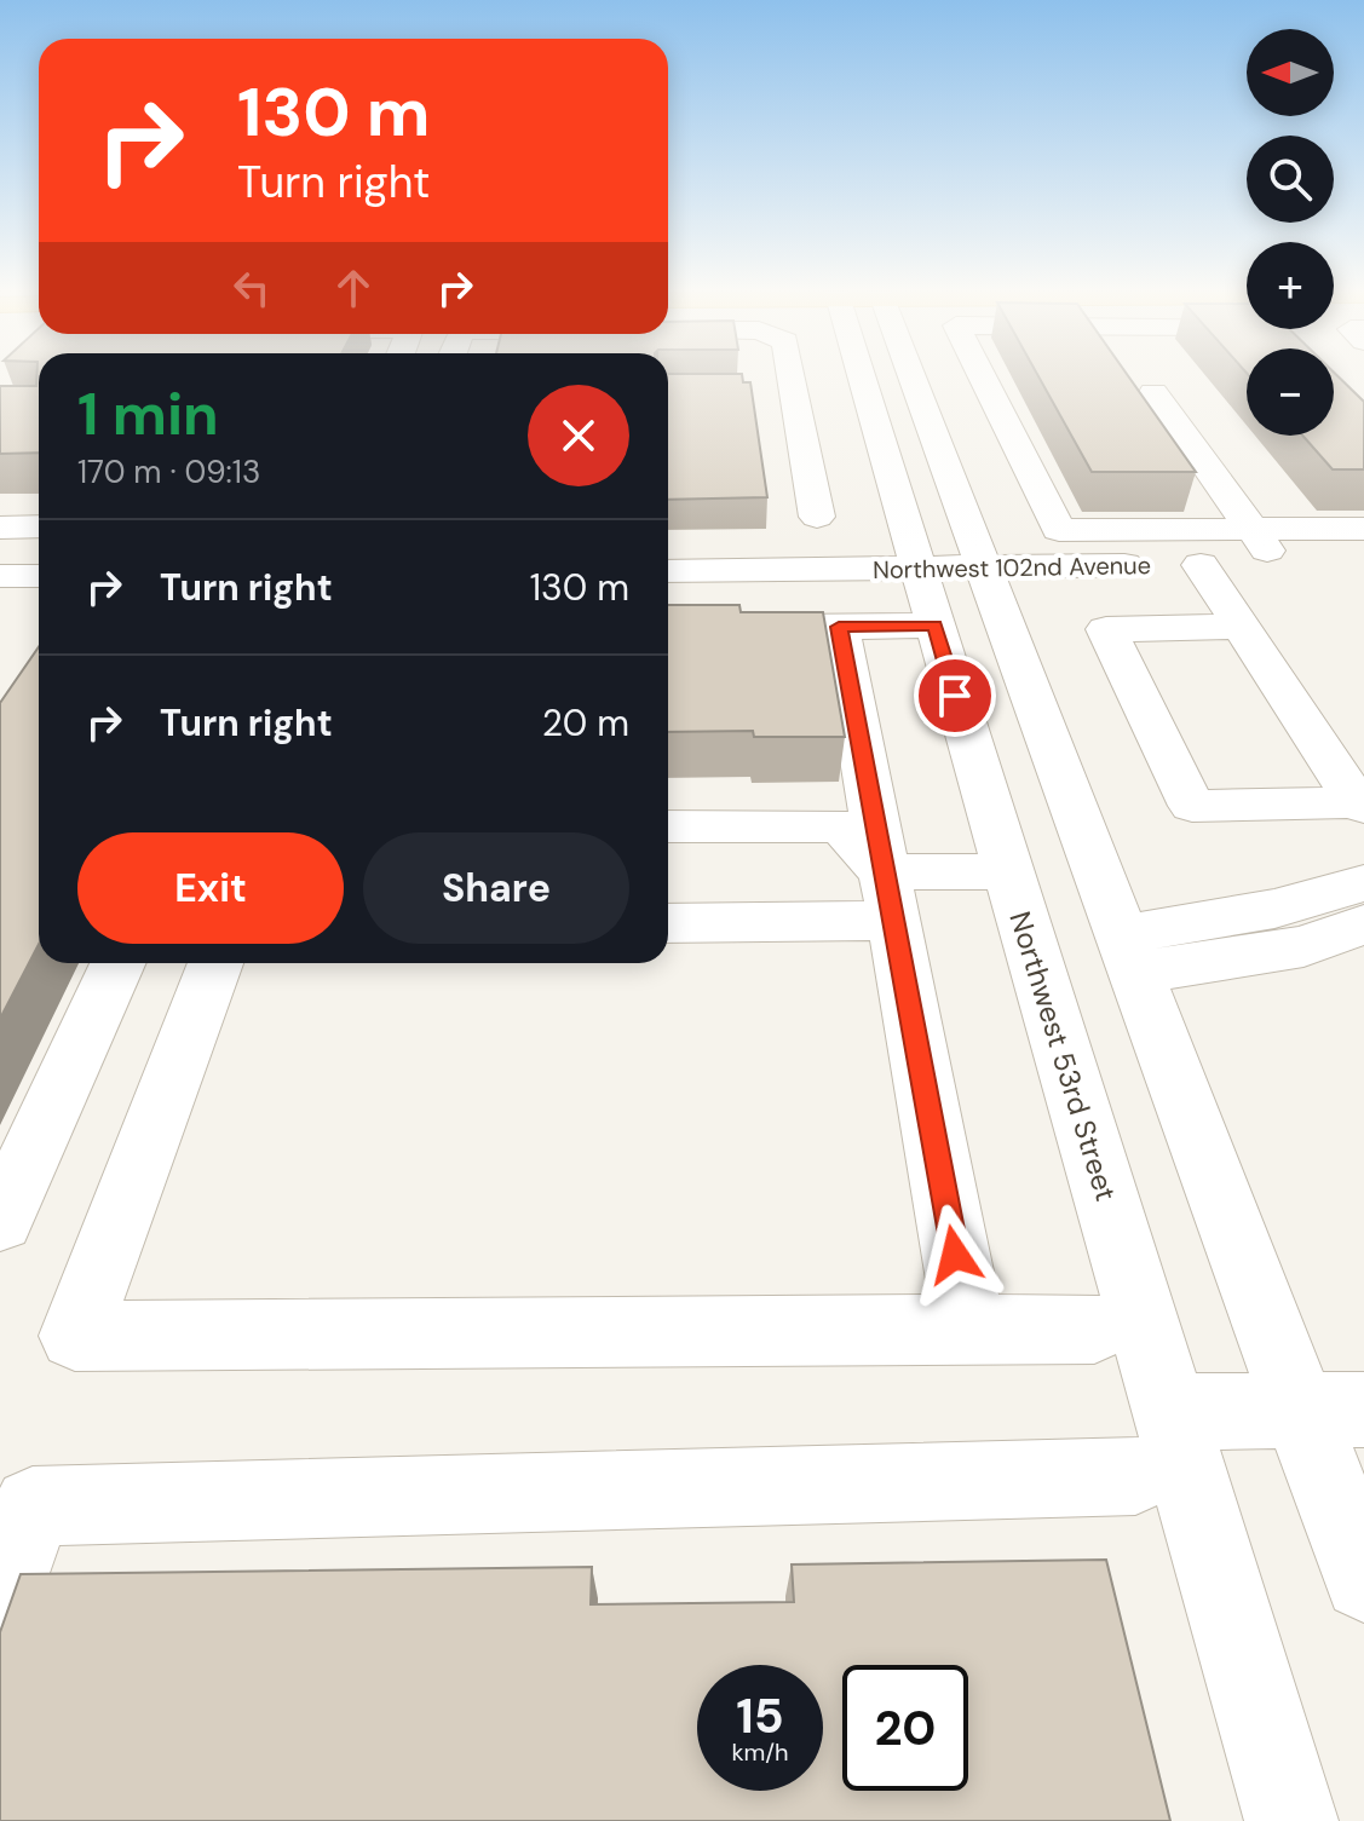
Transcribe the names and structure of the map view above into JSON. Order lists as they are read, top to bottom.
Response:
{
  "streets": {
    "street": ["Northwest 102nd Avenue", "Northwest 53rd Street"]
  },
  "crossings": [
    ["Northwest 102nd Avenue", "Northwest 53rd Street"]
  ],
  "north": "left",
  "page": {
    "map_buttons": ["+", "−"],
    "turn": ["130 m", "Turn right"],
    "heading": ["1 min", "170 m · 09:13"],
    "list": [
      {
        "name": "Turn right",
        "value": "130 m"
      },
      {
        "name": "Turn right",
        "value": "20 m"
      }
    ],
    "buttons": ["Exit", "Share"],
    "speed": "15 km/h",
    "limit": "20"
  }
}
